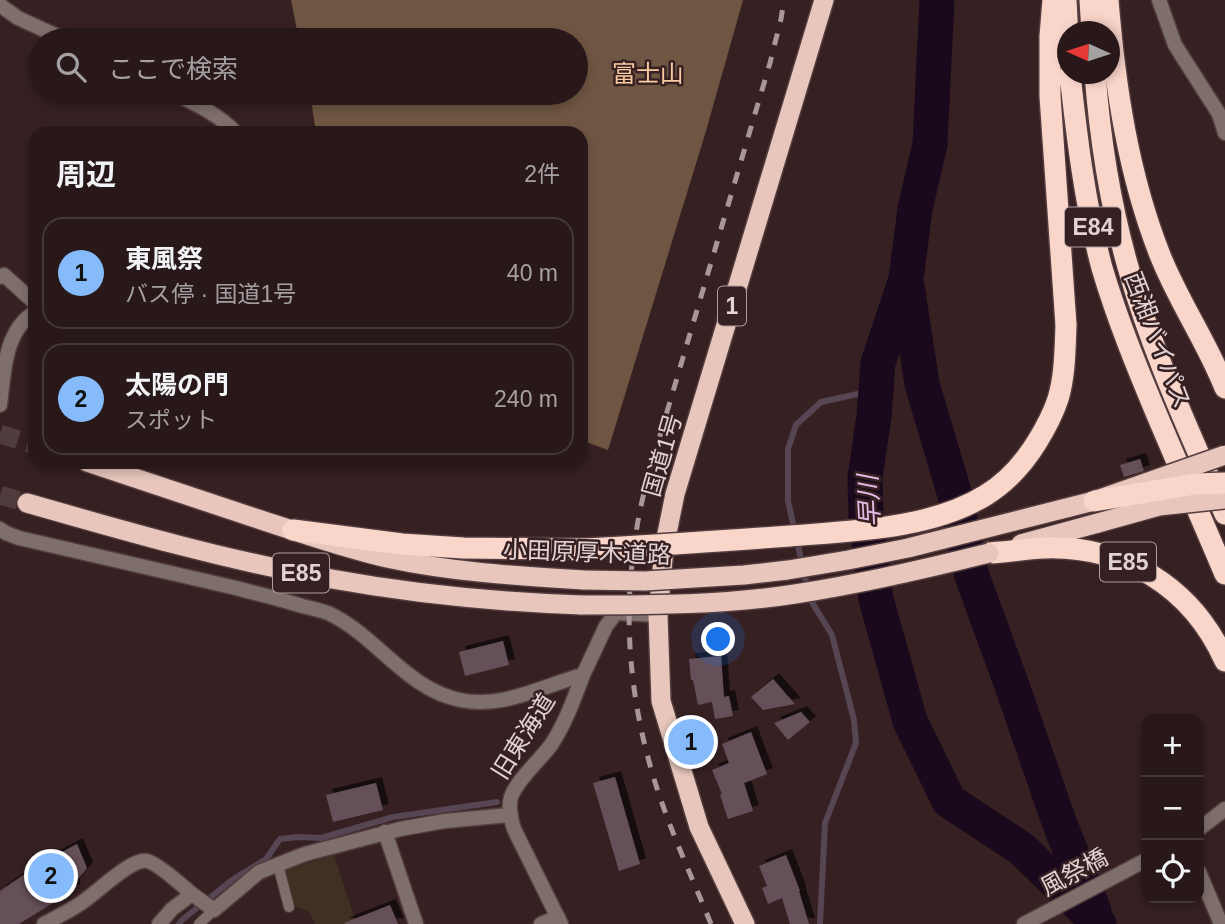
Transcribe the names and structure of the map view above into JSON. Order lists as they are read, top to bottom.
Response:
{
  "streets": {
    "highway": [
      "E84",
      "1",
      "西湘バイパス",
      "国道1号",
      "小田原厚木道路",
      "E85"
    ],
    "street": ["旧東海道", "風祭橋"]
  },
  "crossings": [
    ["国道1号", "旧東海道"],
    ["小田原厚木道路", "E85"]
  ],
  "water": ["早川"],
  "parks": ["富士山"],
  "north": "left",
  "page": {
    "search": "ここで検索",
    "heading": ["周辺", "2件"],
    "list": [
      {
        "mark": "1",
        "name": "東風祭",
        "note": "バス停 · 国道1号",
        "value": "40 m"
      },
      {
        "mark": "2",
        "name": "太陽の門",
        "note": "スポット",
        "value": "240 m"
      }
    ],
    "map_buttons": ["+", "−"],
    "pins": ["1", "2"]
  }
}
